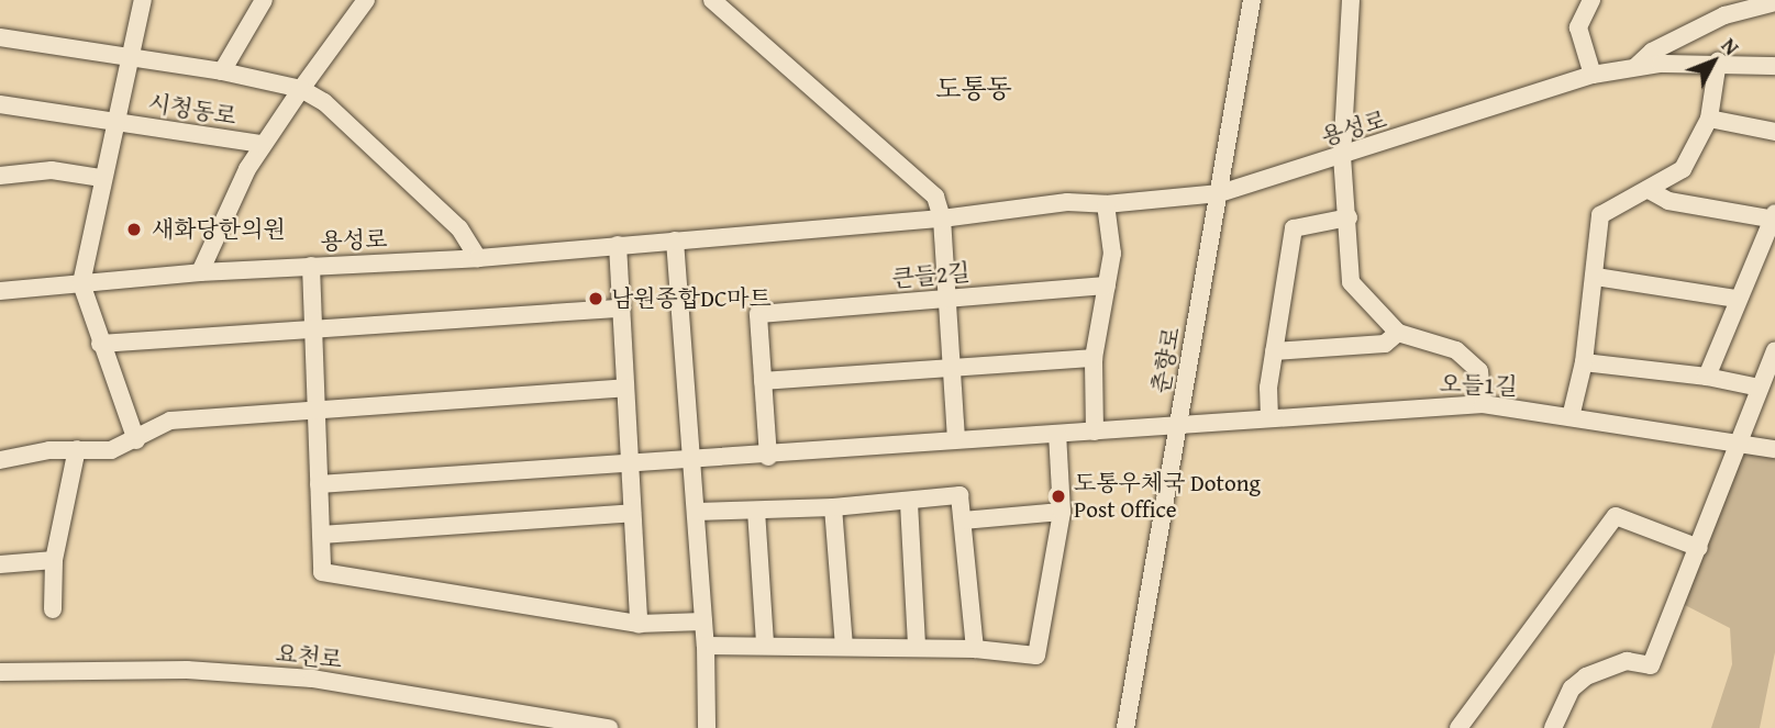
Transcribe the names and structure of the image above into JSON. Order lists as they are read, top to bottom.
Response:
{
  "streets": {
    "street": [
      "시청동로",
      "용성로",
      "큰들2길",
      "춘향로",
      "오들1길",
      "요천로"
    ]
  },
  "crossings": [
    ["시청동로", "용성로"],
    ["용성로", "춘향로"],
    ["춘향로", "오들1길"]
  ],
  "districts": ["도통동"],
  "places": ["새화당한의원", "남원종합DC마트", "도통우체국 Dotong Post Office"],
  "north": "top right"
}
